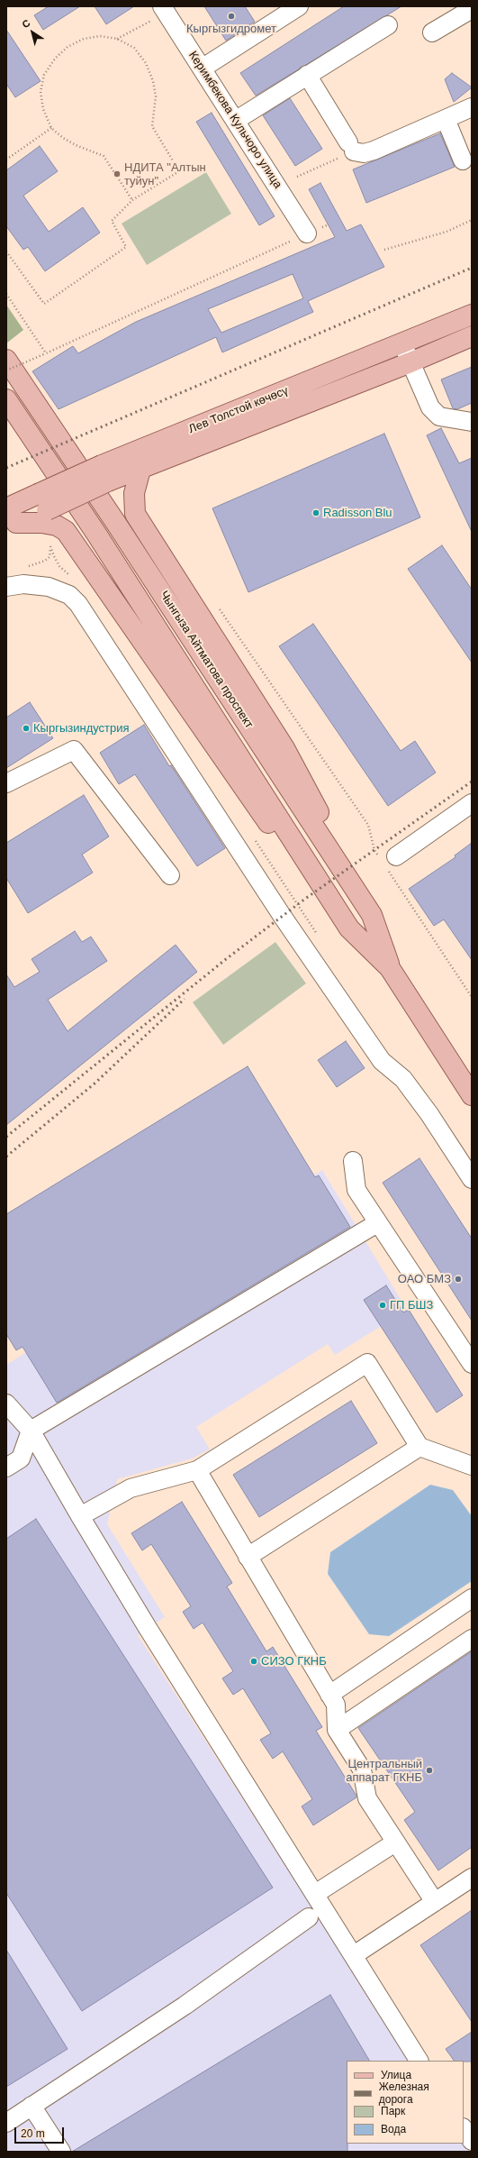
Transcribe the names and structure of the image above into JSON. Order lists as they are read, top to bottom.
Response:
{
  "streets": {
    "main road": ["Лев Толстой көчөсү", "Чынгыза Айтматова проспект"],
    "street": ["Керимбекова Кульчоро улица"]
  },
  "places": [
    "Кыргызгидромет",
    "НДИТА \"Алтын туйун\"",
    "Radisson Blu",
    "Кыргызиндустрия",
    "ОАО БМЗ",
    "ГП БШЗ",
    "СИЗО ГКНБ",
    "Центральный аппарат ГКНБ"
  ],
  "legend": [
    "Улица",
    "Железная дорога",
    "Парк",
    "Вода"
  ],
  "scale_bar": "20 m",
  "north": "top left"
}
